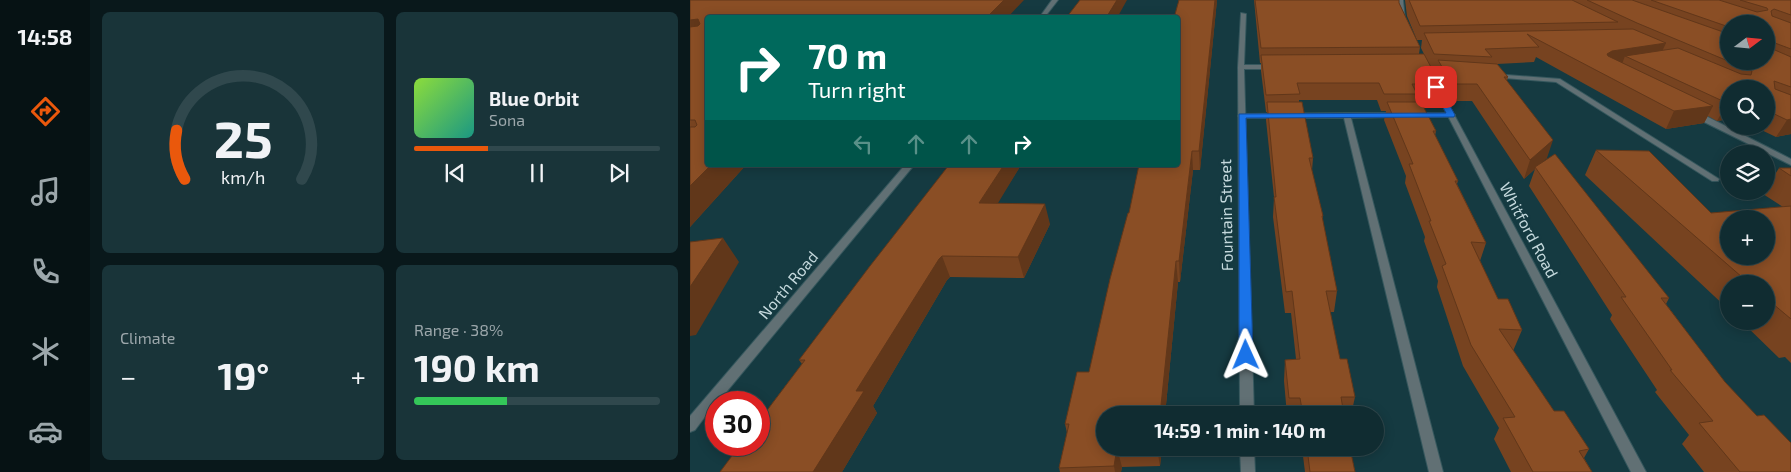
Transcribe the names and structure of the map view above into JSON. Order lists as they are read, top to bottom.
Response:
{
  "streets": {
    "street": ["Fountain Street", "Whitford Road", "North Road"]
  },
  "north": "right",
  "page": {
    "tabs": "14:58",
    "map_buttons": ["+", "−"],
    "turn": ["70 m", "Turn right"],
    "song": ["Blue Orbit", "Sona"],
    "tile": [
      "Climate",
      ["Range · 38%", "190 km"]
    ],
    "heat": ["−", "19°", "+"],
    "limit": "30",
    "trip": "14:59 · 1 min · 140 m",
    "gauge": ["25", "km/h"]
  }
}
